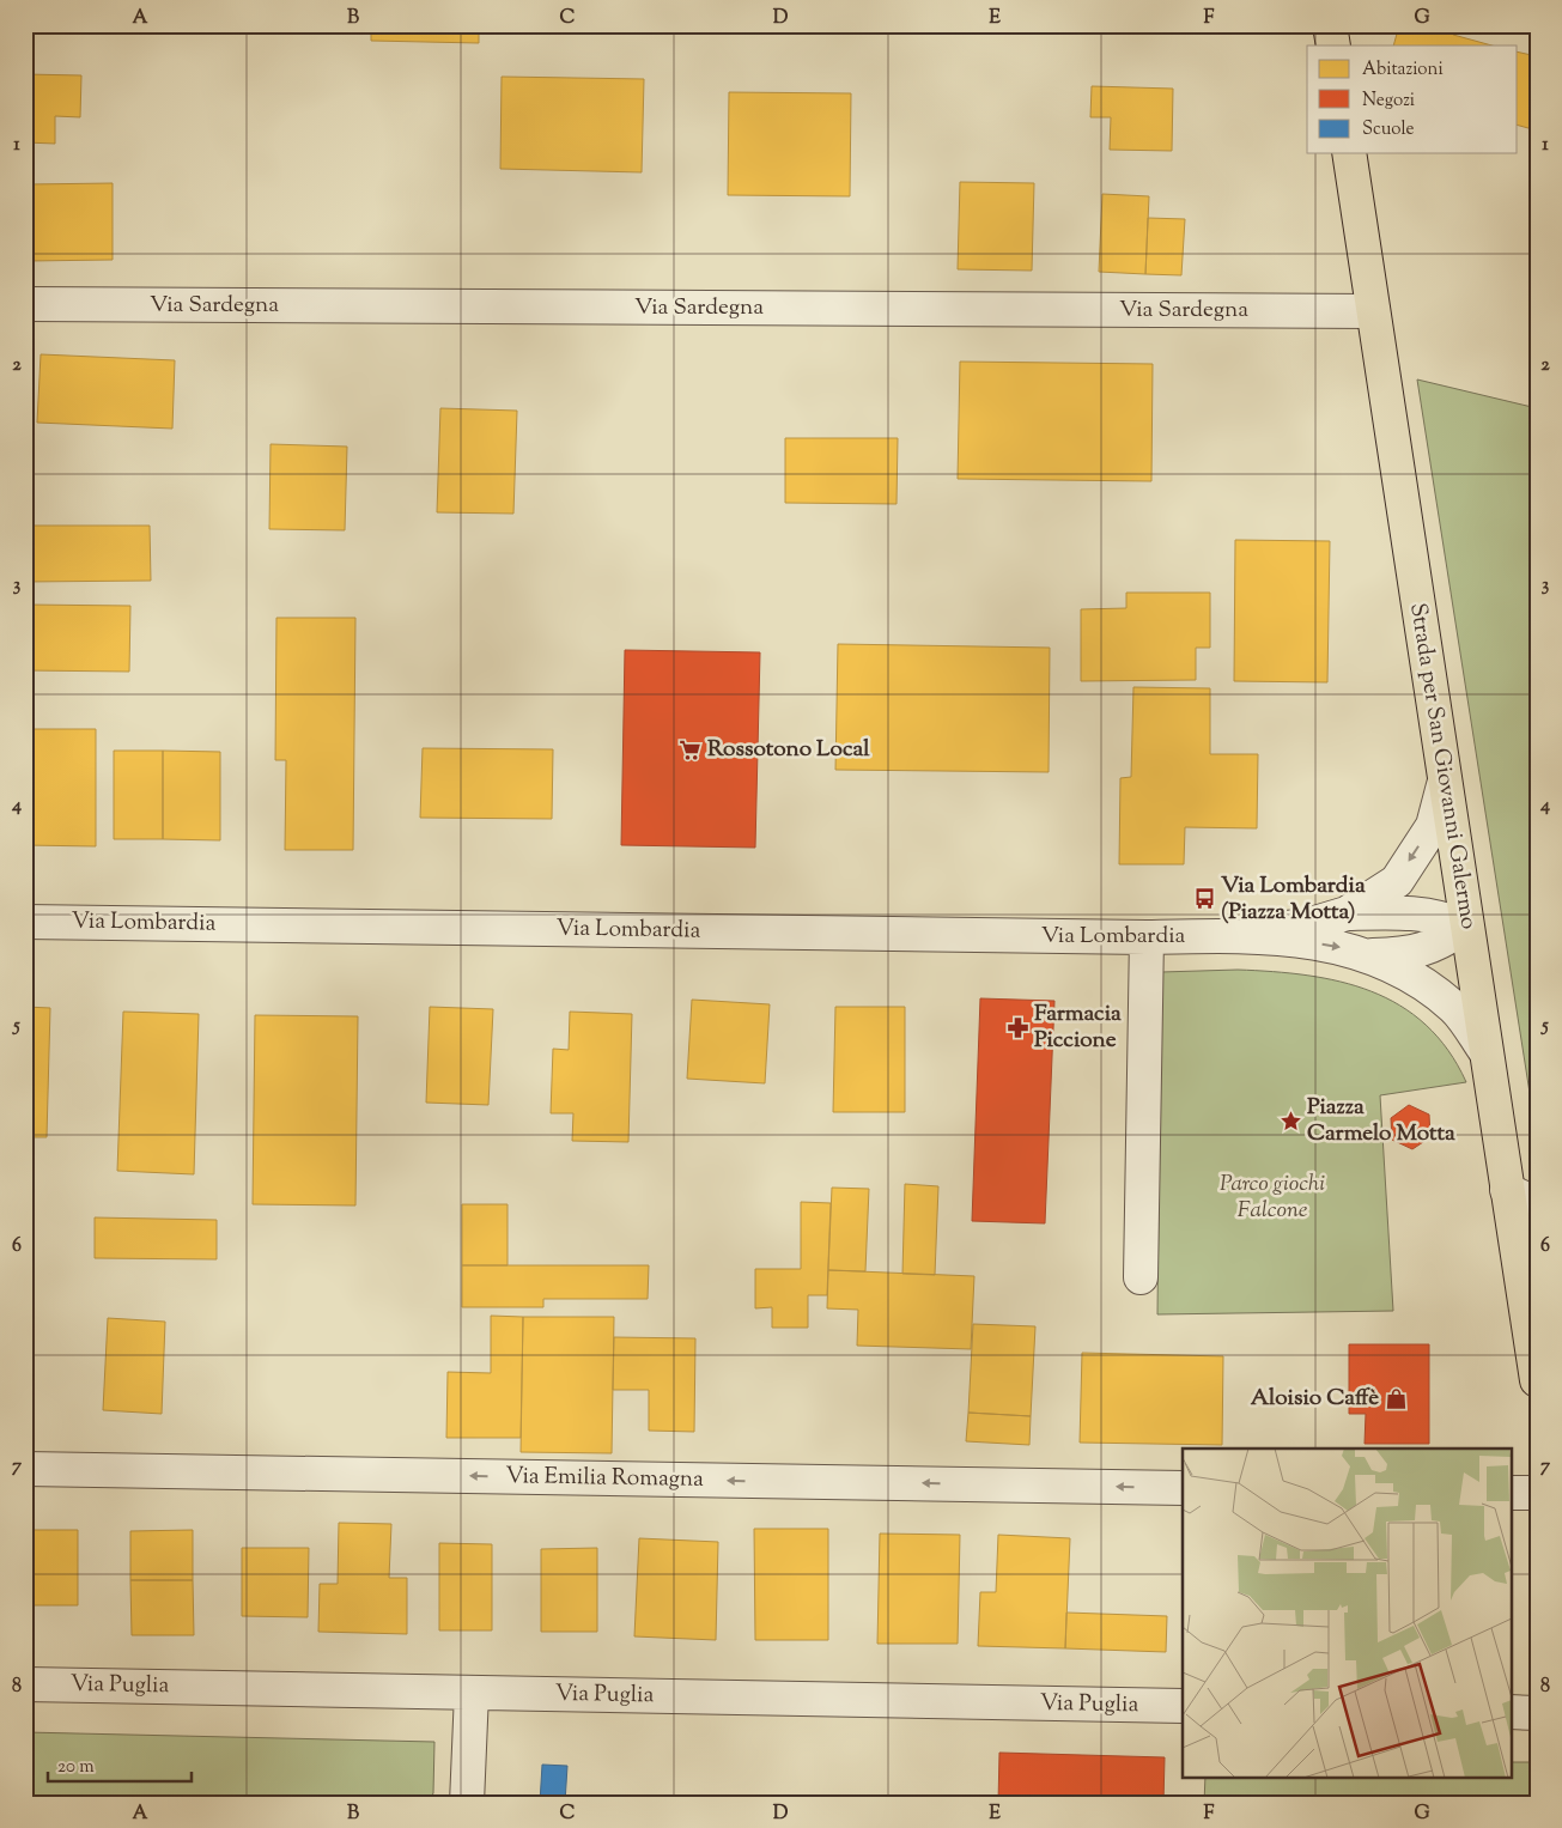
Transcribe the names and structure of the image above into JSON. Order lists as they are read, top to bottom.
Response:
{
  "streets": {
    "main road": ["Strada per San Giovanni Galermo"],
    "street": [
      "Via Sardegna",
      "Via Lombardia",
      "Via Emilia Romagna",
      "Via Puglia"
    ]
  },
  "crossings": [
    ["Via Sardegna", "Strada per San Giovanni Galermo"]
  ],
  "one_way": ["Via Emilia Romagna"],
  "parks": ["Parco giochi Falcone"],
  "places": {
    "supermarket": ["Rossotono Local"],
    "bus stop": ["Via Lombardia (Piazza Motta)"],
    "pharmacy": ["Farmacia Piccione"],
    "place": ["Piazza Carmelo Motta"],
    "shop": ["Aloisio Caffè"]
  },
  "legend": ["Abitazioni", "Negozi", "Scuole"],
  "scale_bar": "20 m",
  "grid": {
    "columns": [
      "A",
      "B",
      "C",
      "D",
      "E",
      "F",
      "G"
    ],
    "rows": [
      "1",
      "2",
      "3",
      "4",
      "5",
      "6",
      "7",
      "8"
    ]
  }
}
